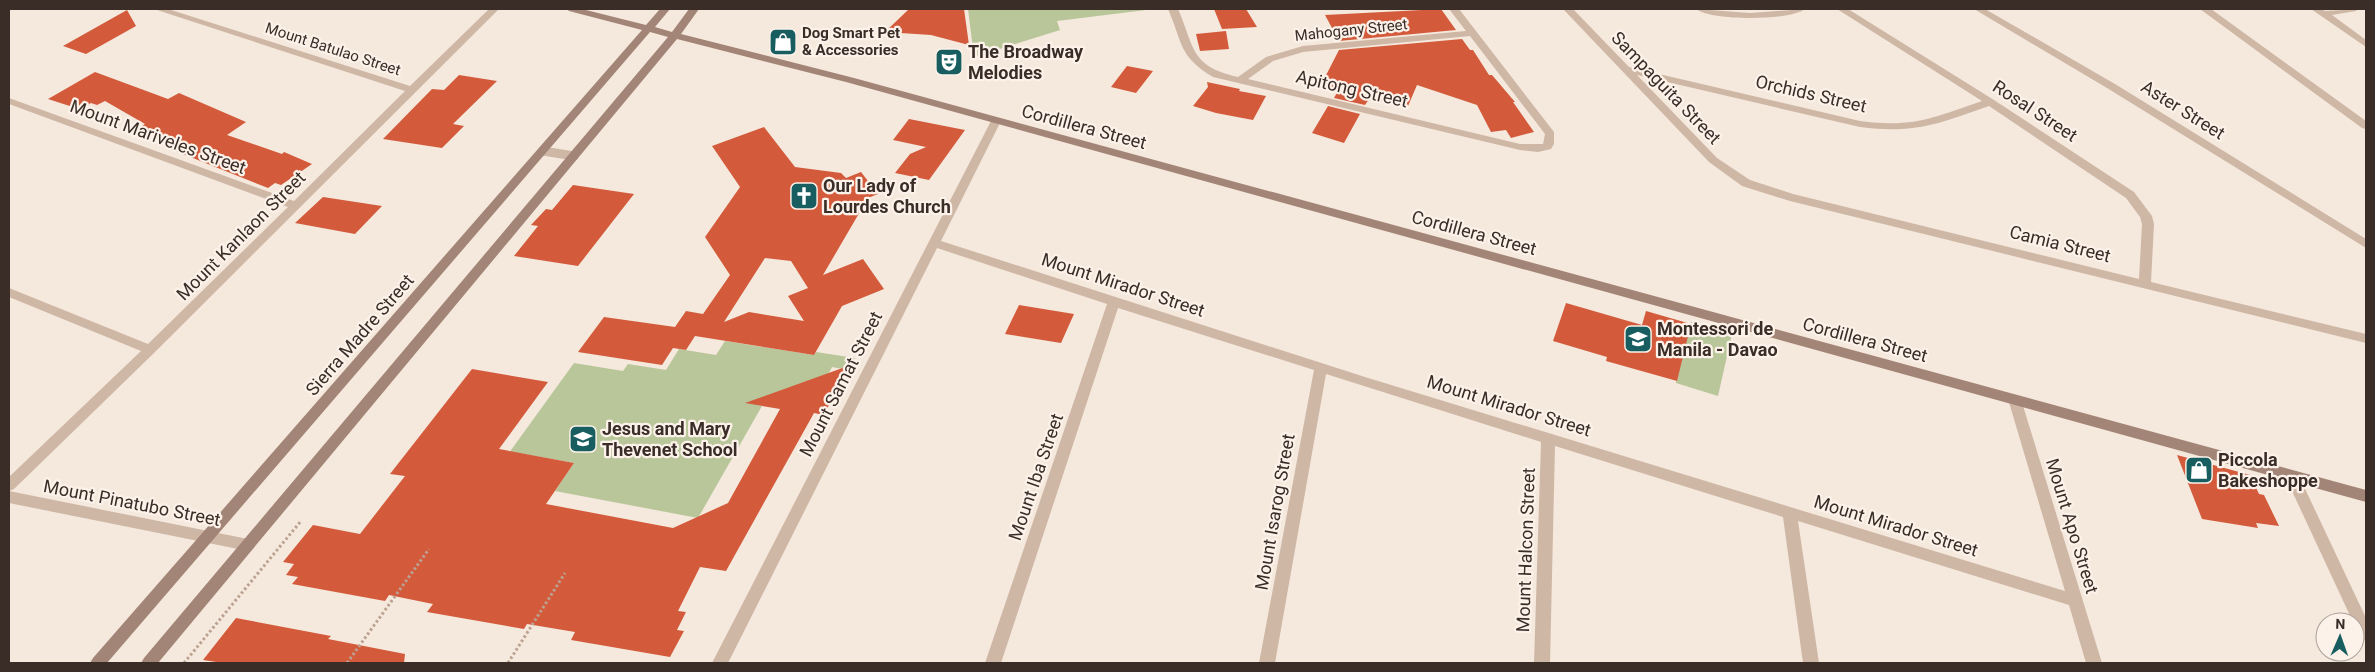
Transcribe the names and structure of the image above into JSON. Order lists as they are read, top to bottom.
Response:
{
  "streets": {
    "street": [
      "Mahogany Street",
      "Mount Batulao Street",
      "Sampaguita Street",
      "Apitong Street",
      "Orchids Street",
      "Aster Street",
      "Rosal Street",
      "Cordillera Street",
      "Mount Mariveles Street",
      "Mount Kanlaon Street",
      "Camia Street",
      "Mount Mirador Street",
      "Sierra Madre Street",
      "Mount Samat Street",
      "Mount Iba Street",
      "Mount Pinatubo Street",
      "Mount Isarog Street",
      "Mount Apo Street",
      "Mount Halcon Street"
    ]
  },
  "crossings": [
    ["Mahogany Street", "Apitong Street"],
    ["Mount Batulao Street", "Mount Kanlaon Street"],
    ["Sampaguita Street", "Orchids Street"],
    ["Sampaguita Street", "Camia Street"],
    ["Orchids Street", "Rosal Street"],
    ["Rosal Street", "Camia Street"],
    ["Cordillera Street", "Sierra Madre Street"],
    ["Cordillera Street", "Mount Samat Street"],
    ["Cordillera Street", "Mount Apo Street"],
    ["Mount Mariveles Street", "Mount Kanlaon Street"],
    ["Mount Mirador Street", "Mount Samat Street"],
    ["Mount Mirador Street", "Mount Iba Street"],
    ["Mount Mirador Street", "Mount Isarog Street"],
    ["Mount Mirador Street", "Mount Apo Street"],
    ["Mount Mirador Street", "Mount Halcon Street"],
    ["Sierra Madre Street", "Mount Pinatubo Street"]
  ],
  "places": {
    "shop": ["Dog Smart Pet & Accessories", "Piccola Bakeshoppe"],
    "theatre": ["The Broadway Melodies"],
    "church": ["Our Lady of Lourdes Church"],
    "school or university": ["Montessori de Manila - Davao", "Jesus and Mary Thevenet School"]
  },
  "north": "top"
}
